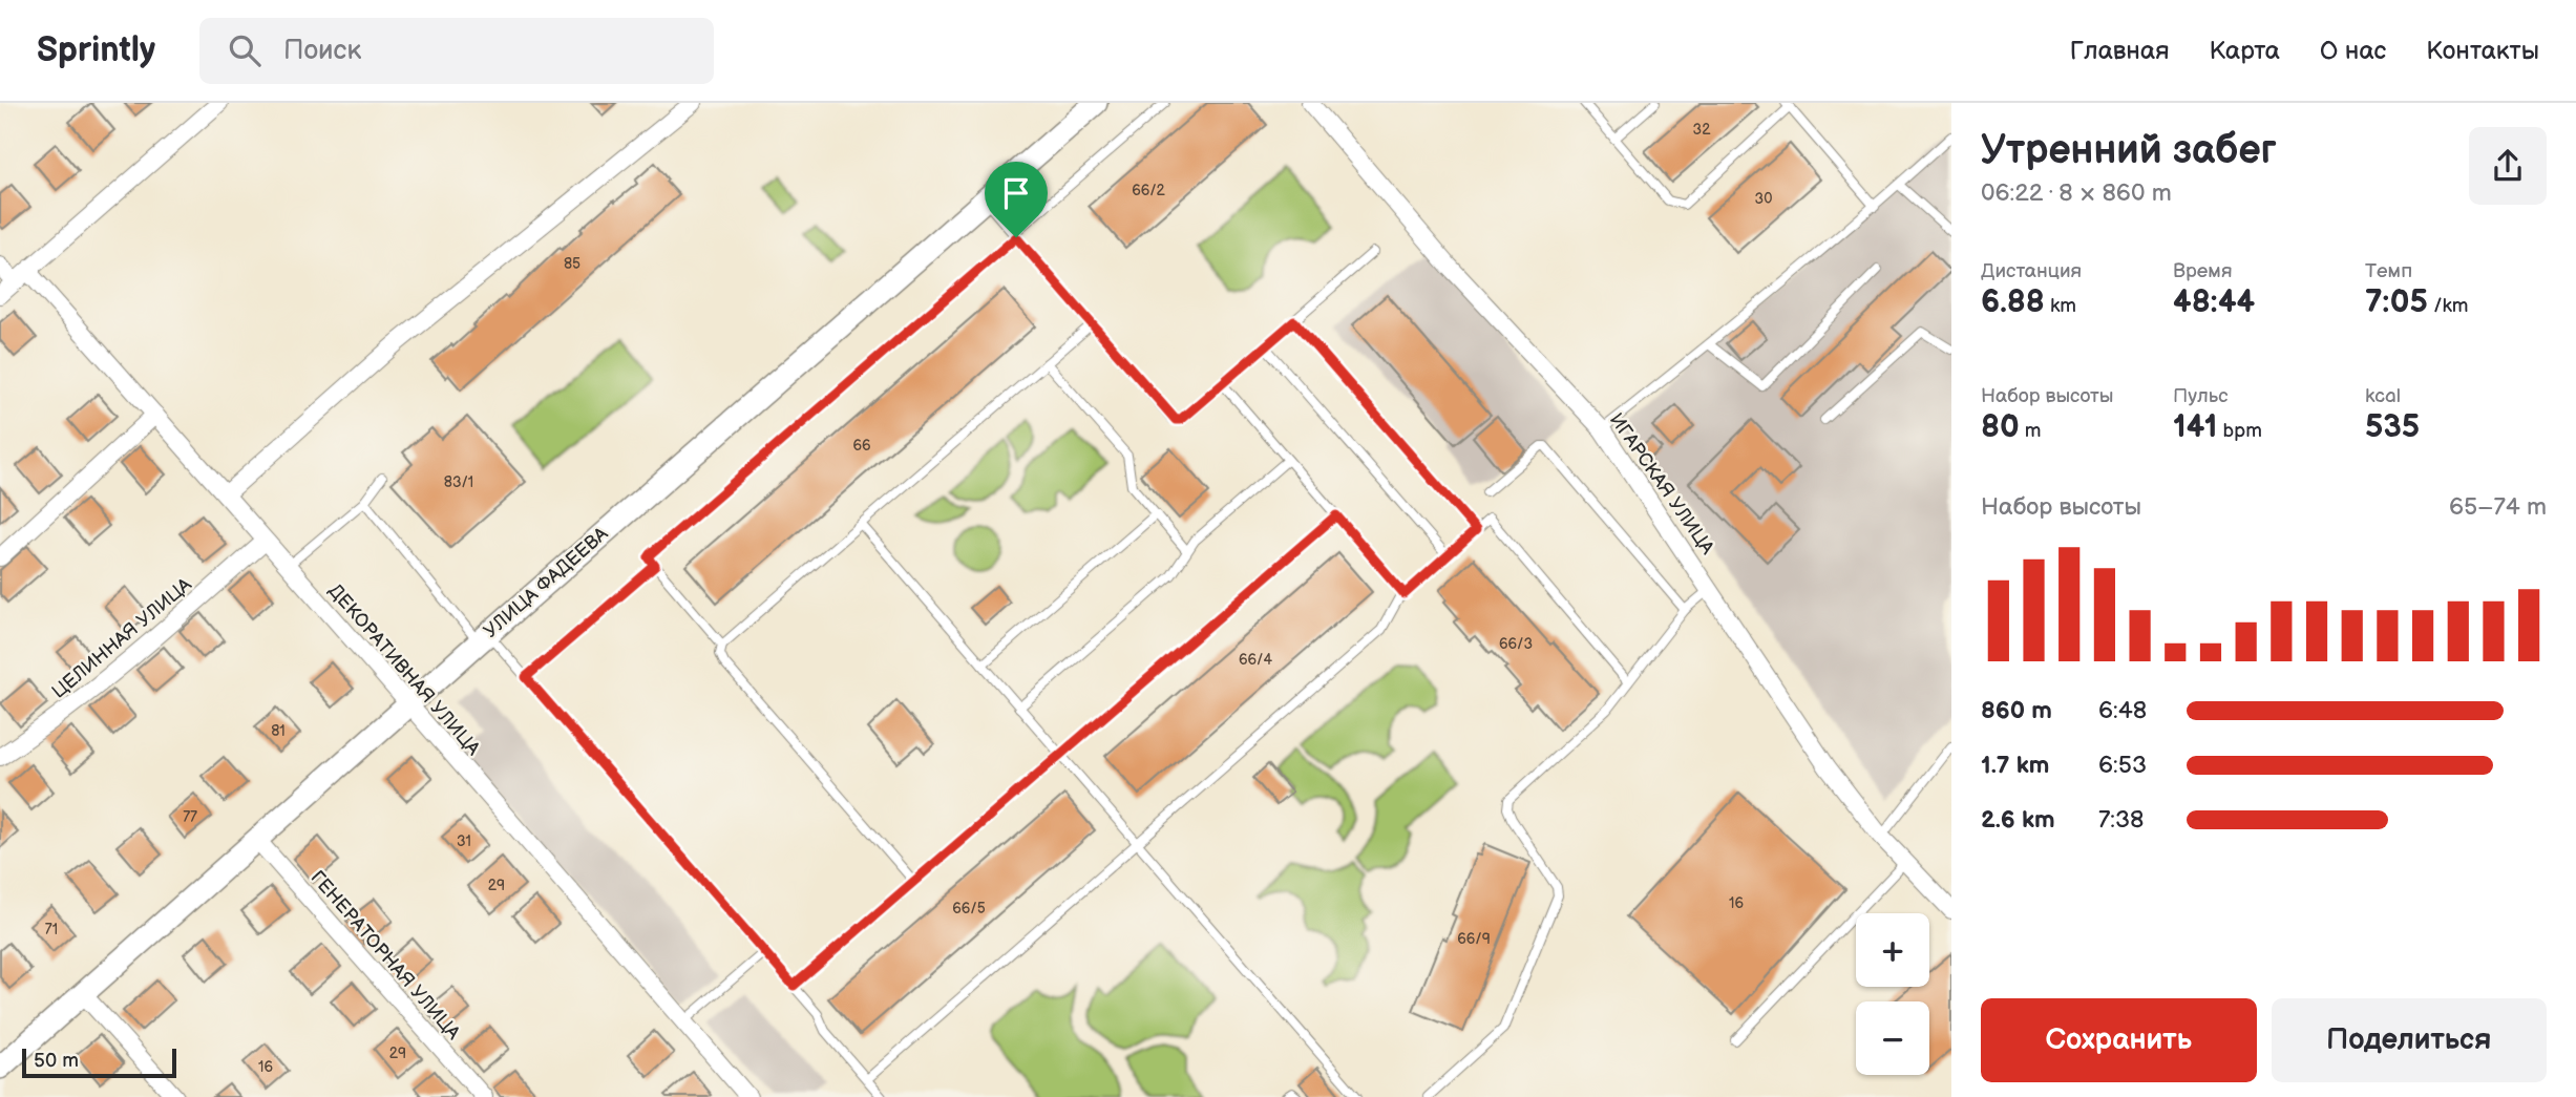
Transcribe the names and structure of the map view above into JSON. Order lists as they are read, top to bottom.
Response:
{
  "streets": {
    "street": [
      "ИГАРСКАЯ УЛИЦА",
      "УЛИЦА ФАДЕЕВА",
      "ЦЕЛИННАЯ УЛИЦА",
      "ДЕКОРАТИВНАЯ УЛИЦА",
      "ГЕНЕРАТОРНАЯ УЛИЦА"
    ]
  },
  "crossings": [
    ["УЛИЦА ФАДЕЕВА", "ДЕКОРАТИВНАЯ УЛИЦА"],
    ["УЛИЦА ФАДЕЕВА", "ГЕНЕРАТОРНАЯ УЛИЦА"],
    ["ЦЕЛИННАЯ УЛИЦА", "ДЕКОРАТИВНАЯ УЛИЦА"]
  ],
  "house_numbers": [
    "32",
    "66/2",
    "30",
    "85",
    "66",
    "83/1",
    "66/3",
    "66/4",
    "81",
    "77",
    "31",
    "29",
    "16",
    "66/5",
    "71",
    "66/9",
    "29",
    "16"
  ],
  "scale_bar": "50 m",
  "page": {
    "header": "Sprintly",
    "search": "Поиск",
    "nav": [
      "Главная",
      "Карта",
      "О нас",
      "Контакты"
    ],
    "heading": ["Утренний забег", "06:22 · 8 × 860 m"],
    "stats": [
      ["Дистанция", "6.88 km"],
      ["Время", "48:44"],
      ["Темп", "7:05 /km"],
      ["Набор высоты", "80 m"],
      ["Пульс", "141 bpm"],
      ["kcal", "535"]
    ],
    "chart": ["Набор высоты", "65–74 m"],
    "list": [
      {
        "name": "860 m",
        "note": "6:48"
      },
      {
        "name": "1.7 km",
        "note": "6:53"
      },
      {
        "name": "2.6 km",
        "note": "7:38"
      }
    ],
    "map_buttons": ["+", "−"],
    "buttons": ["Сохранить", "Поделиться"],
    "scale": "50 m"
  }
}
